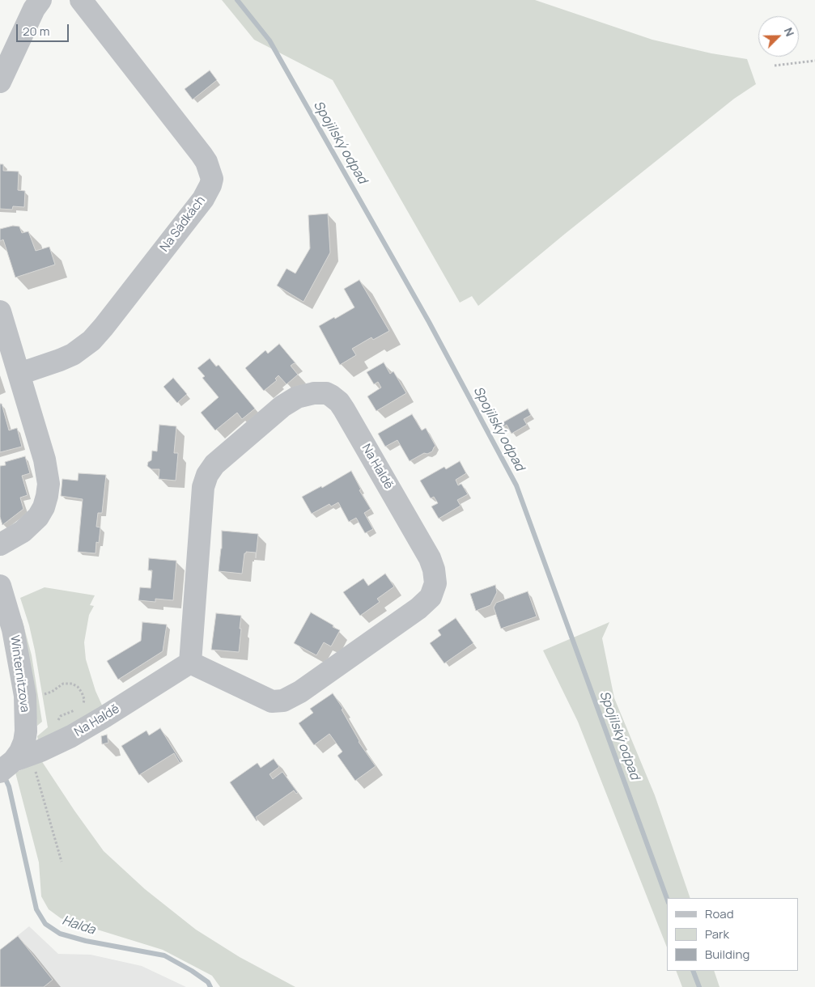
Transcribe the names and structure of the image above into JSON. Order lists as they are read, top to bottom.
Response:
{
  "streets": {
    "street": ["Na Sádkách", "Na Haldě", "Winternitzova"]
  },
  "crossings": [
    ["Na Haldě", "Winternitzova"]
  ],
  "water": ["Spojilský odpad", "Halda"],
  "legend": ["Road", "Park", "Building"],
  "scale_bar": "20 m",
  "north": "top right"
}
